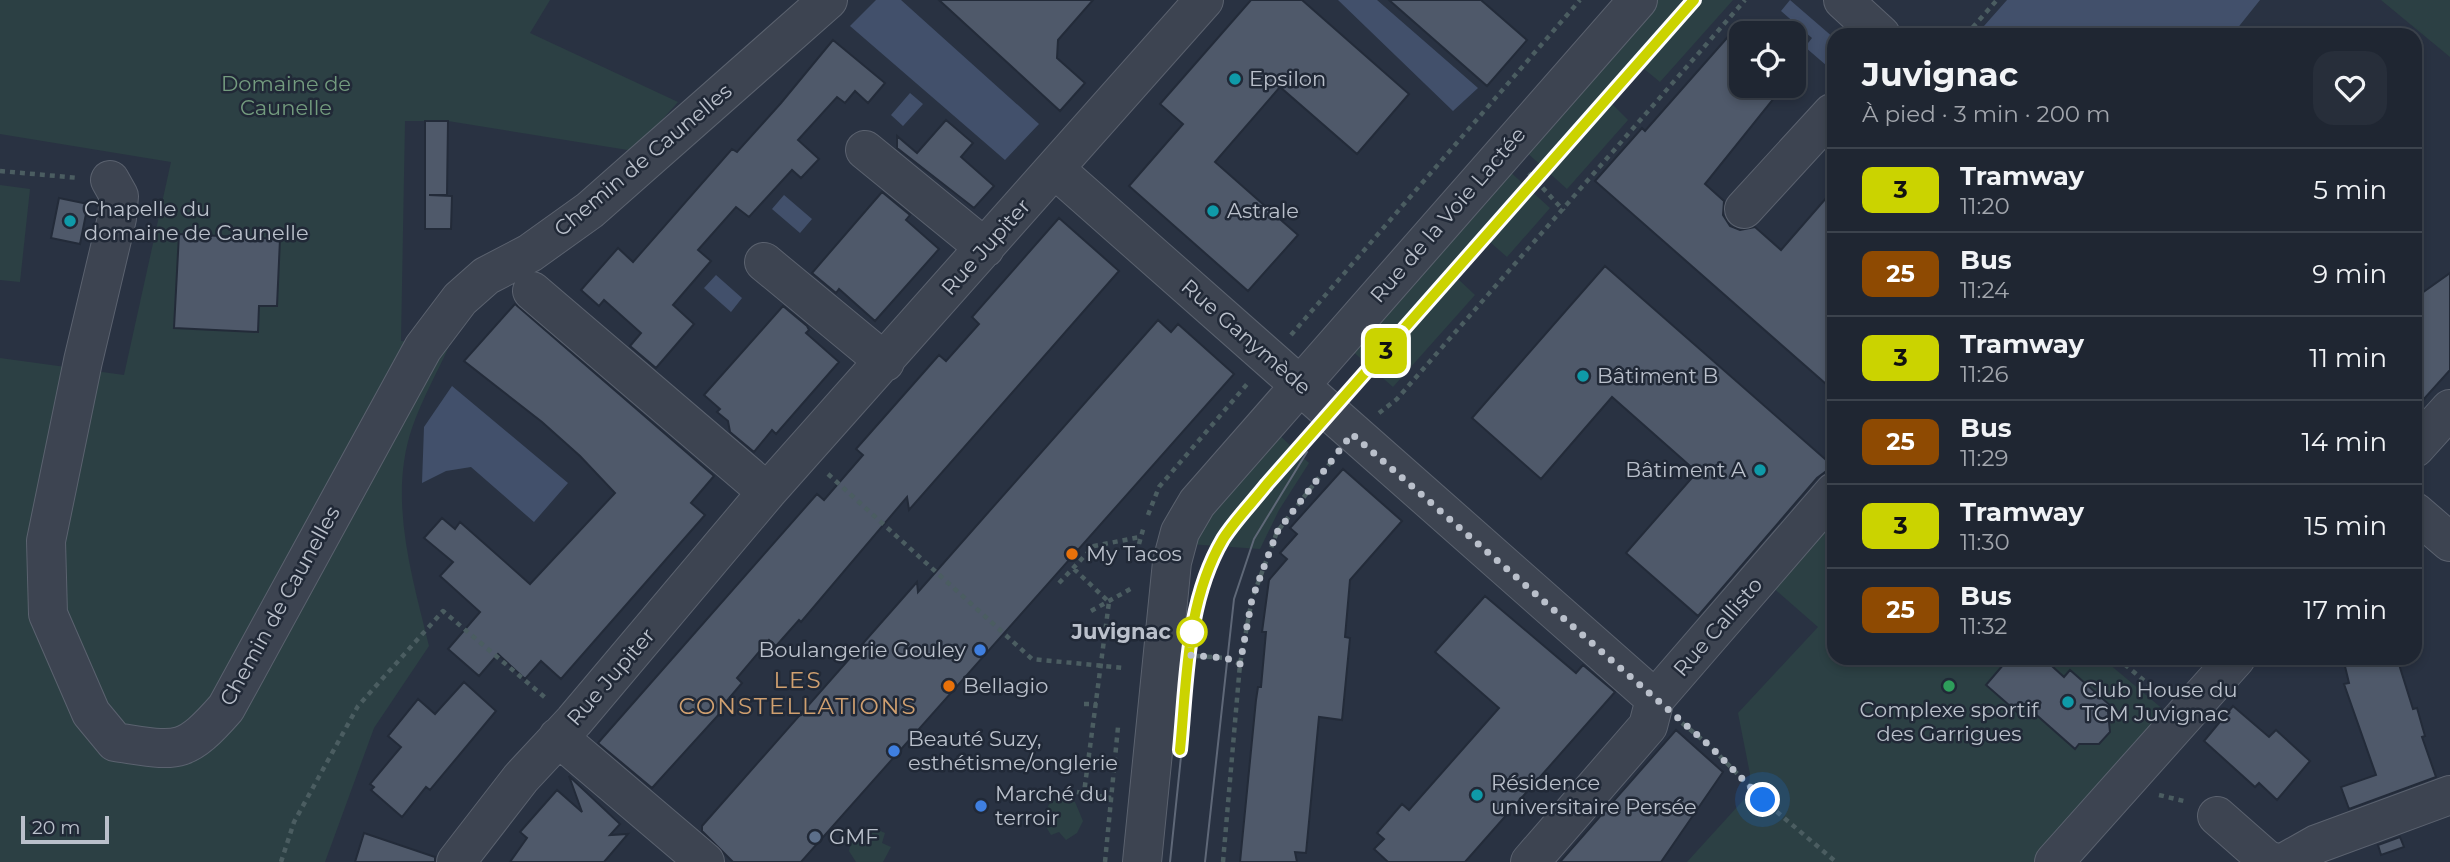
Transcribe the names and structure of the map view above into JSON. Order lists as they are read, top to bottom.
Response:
{
  "streets": {
    "street": [
      "Chemin de Caunelles",
      "Rue de la Voie Lactée",
      "Rue Jupiter",
      "Rue Ganymède",
      "Rue Callisto"
    ]
  },
  "crossings": [
    ["Rue de la Voie Lactée", "Rue Ganymède"],
    ["Rue Jupiter", "Rue Ganymède"],
    ["Rue Ganymède", "Rue Callisto"]
  ],
  "districts": ["LES CONSTELLATIONS"],
  "parks": ["Domaine de Caunelle"],
  "places": [
    "Epsilon",
    "Astrale",
    "Chapelle du domaine de Caunelle",
    "Bâtiment B",
    "Bâtiment A",
    "My Tacos",
    "Juvignac",
    "Boulangerie Gouley",
    "Bellagio",
    "Complexe sportif des Garrigues",
    "Club House du TCM Juvignac",
    "Beauté Suzy, esthétisme/onglerie",
    "Résidence universitaire Persée",
    "Marché du terroir",
    "GMF"
  ],
  "lines": ["tram line 3"],
  "scale_bar": "20 m",
  "page": {
    "on_map": "3",
    "heading": ["Juvignac", "À pied · 3 min · 200 m"],
    "list": [
      {
        "mark": "3",
        "name": "Tramway",
        "note": "11:20",
        "value": "5 min"
      },
      {
        "mark": "25",
        "name": "Bus",
        "note": "11:24",
        "value": "9 min"
      },
      {
        "mark": "3",
        "name": "Tramway",
        "note": "11:26",
        "value": "11 min"
      },
      {
        "mark": "25",
        "name": "Bus",
        "note": "11:29",
        "value": "14 min"
      },
      {
        "mark": "3",
        "name": "Tramway",
        "note": "11:30",
        "value": "15 min"
      },
      {
        "mark": "25",
        "name": "Bus",
        "note": "11:32",
        "value": "17 min"
      }
    ],
    "scale": "20 m"
  }
}
